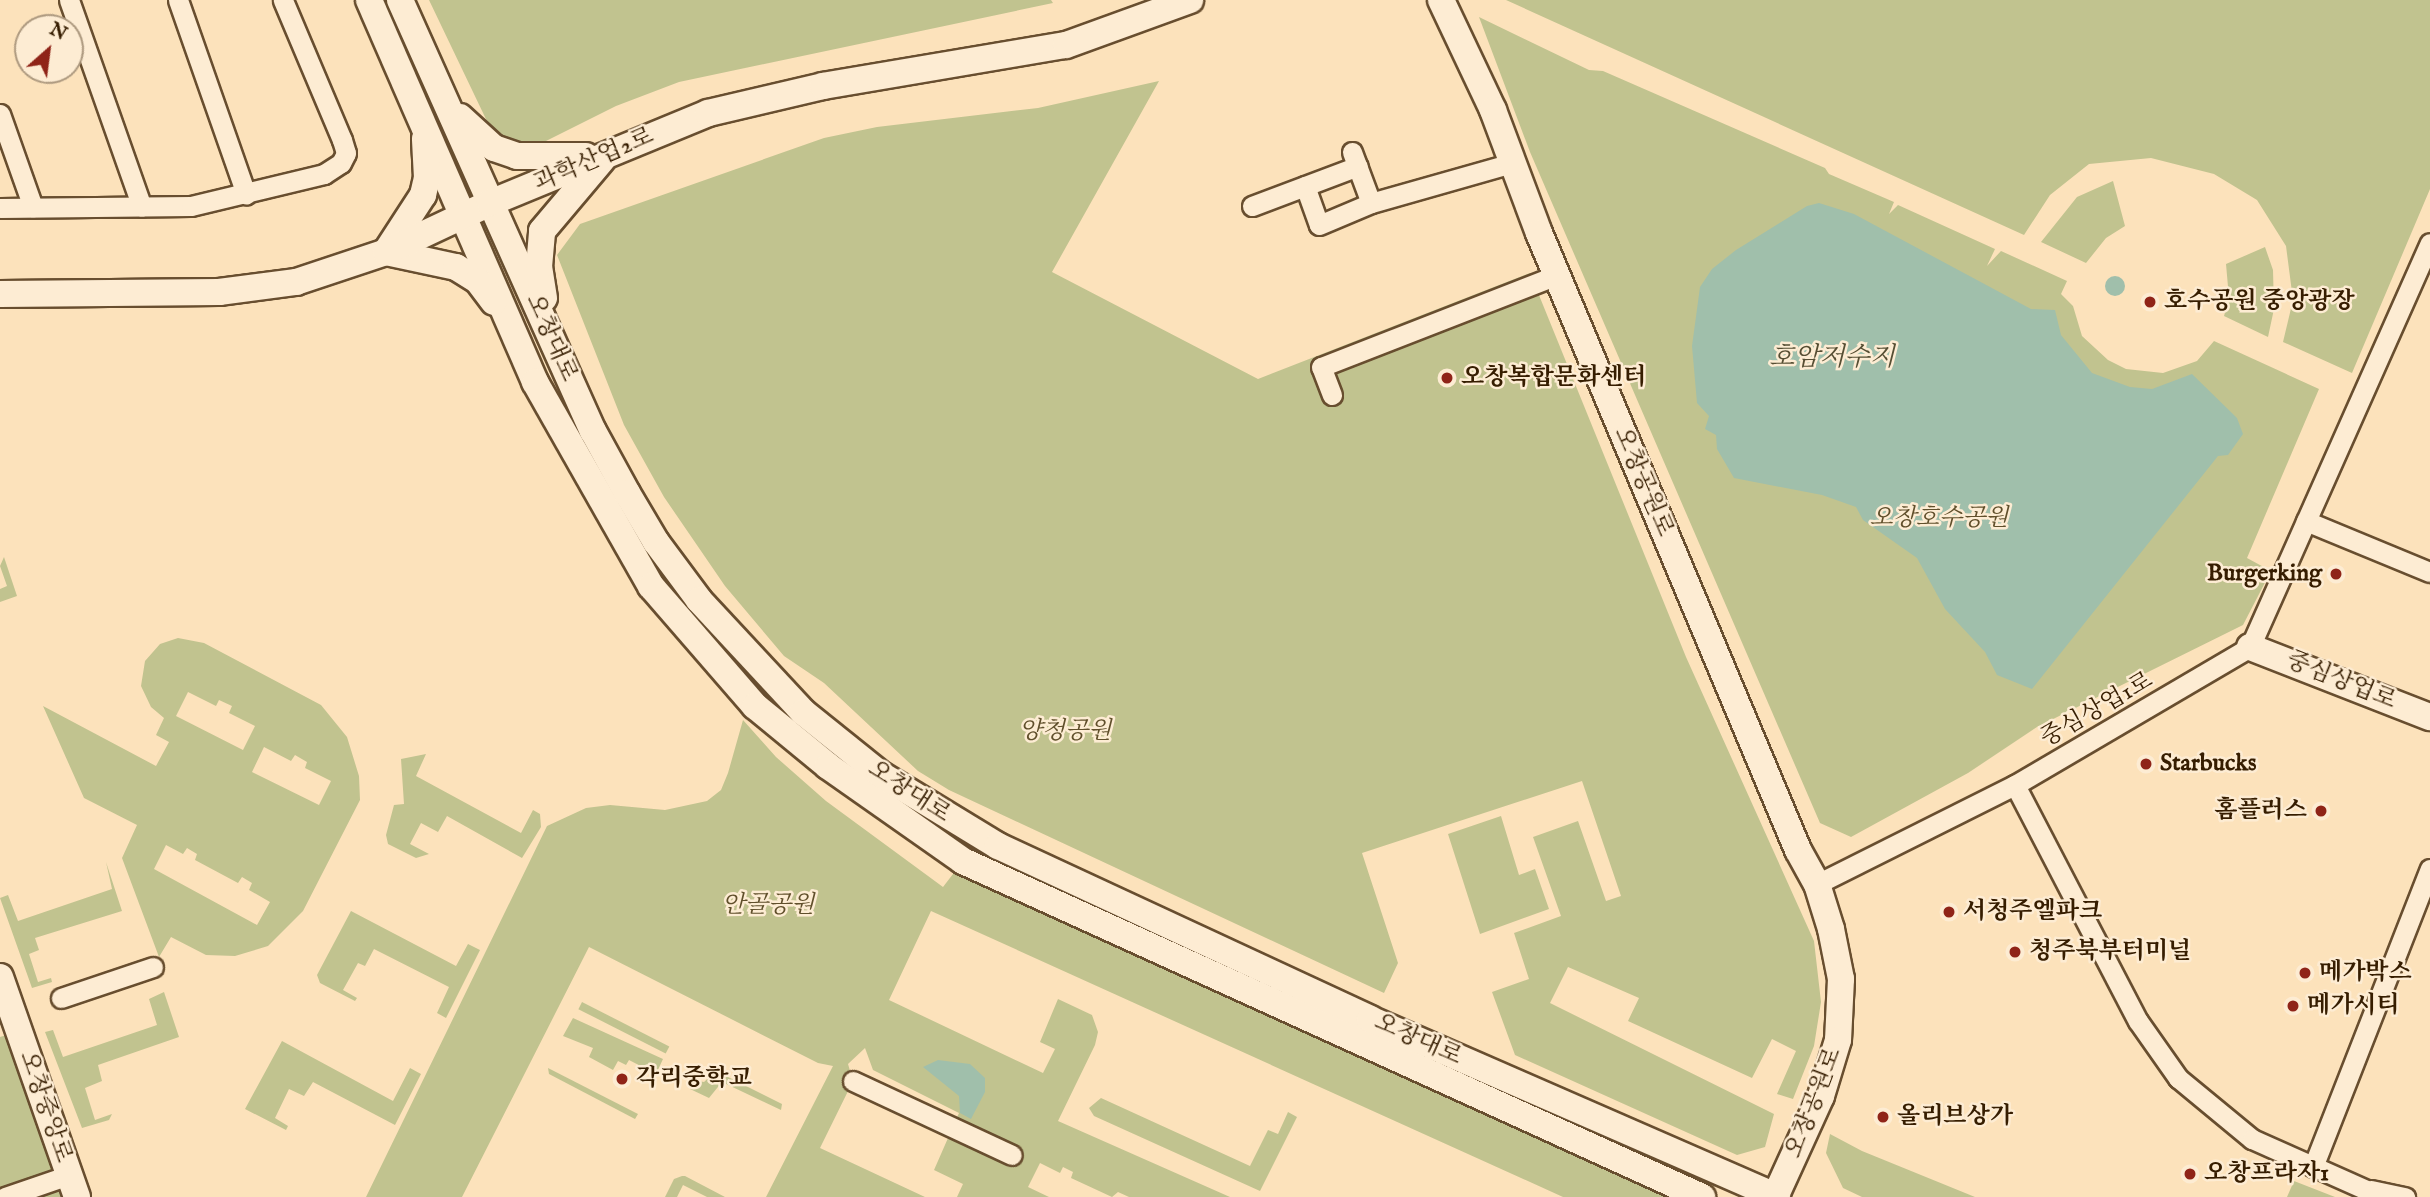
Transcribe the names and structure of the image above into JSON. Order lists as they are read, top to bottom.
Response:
{
  "streets": {
    "main road": [
      "과학산업2로",
      "오창대로",
      "오창공원로",
      "중심상업로",
      "오창중앙로"
    ],
    "street": ["중심상업1로"]
  },
  "crossings": [
    ["과학산업2로", "오창대로"],
    ["오창대로", "오창공원로"],
    ["중심상업로", "중심상업1로"]
  ],
  "water": ["호암저수지"],
  "parks": ["오창호수공원", "양청공원", "안골공원"],
  "places": [
    "호수공원 중앙광장",
    "오창복합문화센터",
    "Burgerking",
    "Starbucks",
    "홈플러스",
    "서청주엘파크",
    "청주북부터미널",
    "메가박스",
    "메가시티",
    "각리중학교",
    "올리브상가",
    "오창프라자1"
  ],
  "north": "top right"
}
